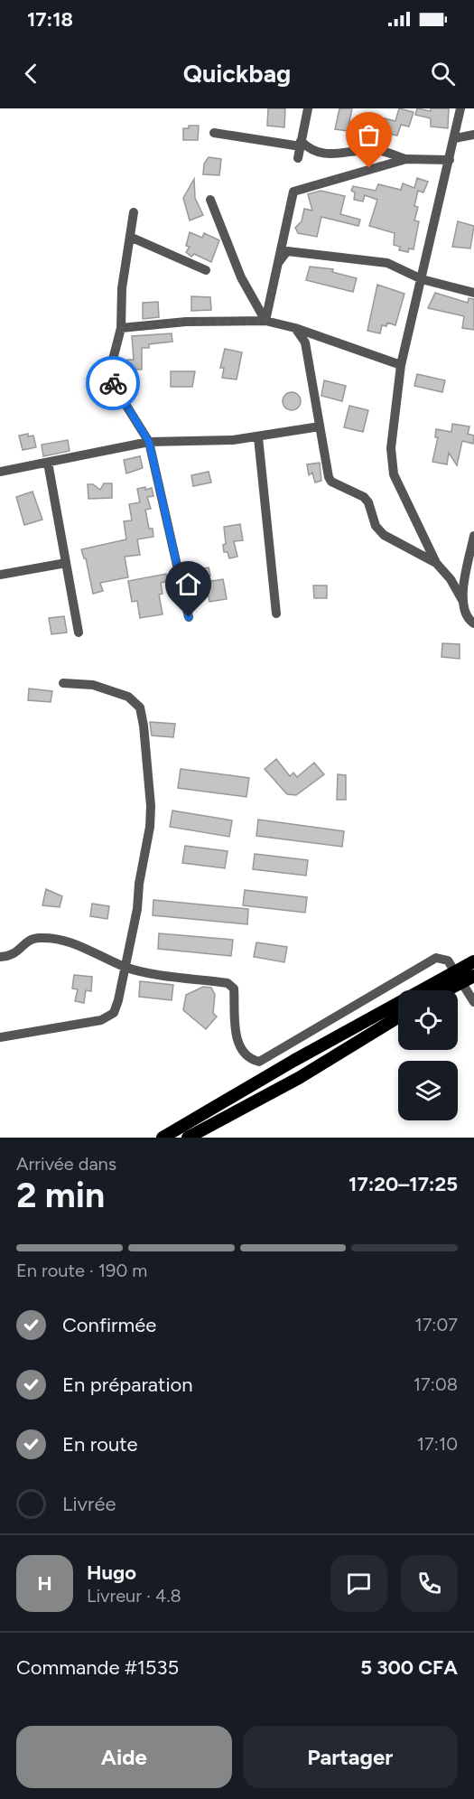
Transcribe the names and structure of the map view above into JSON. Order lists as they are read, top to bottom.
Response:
{
  "page": {
    "status": "17:18",
    "header": "Quickbag",
    "heading": ["2 min", "Arrivée dans", "17:20–17:25"],
    "panel": [
      "Hugo",
      "Livreur · 4.8",
      "Commande #1535",
      "5 300 CFA"
    ],
    "bar": "En route · 190 m",
    "list": [
      ["Confirmée", "17:07"],
      ["En préparation", "17:08"],
      ["En route", "17:10"],
      "Livrée"
    ],
    "round": "H",
    "buttons": ["Aide", "Partager"]
  }
}
